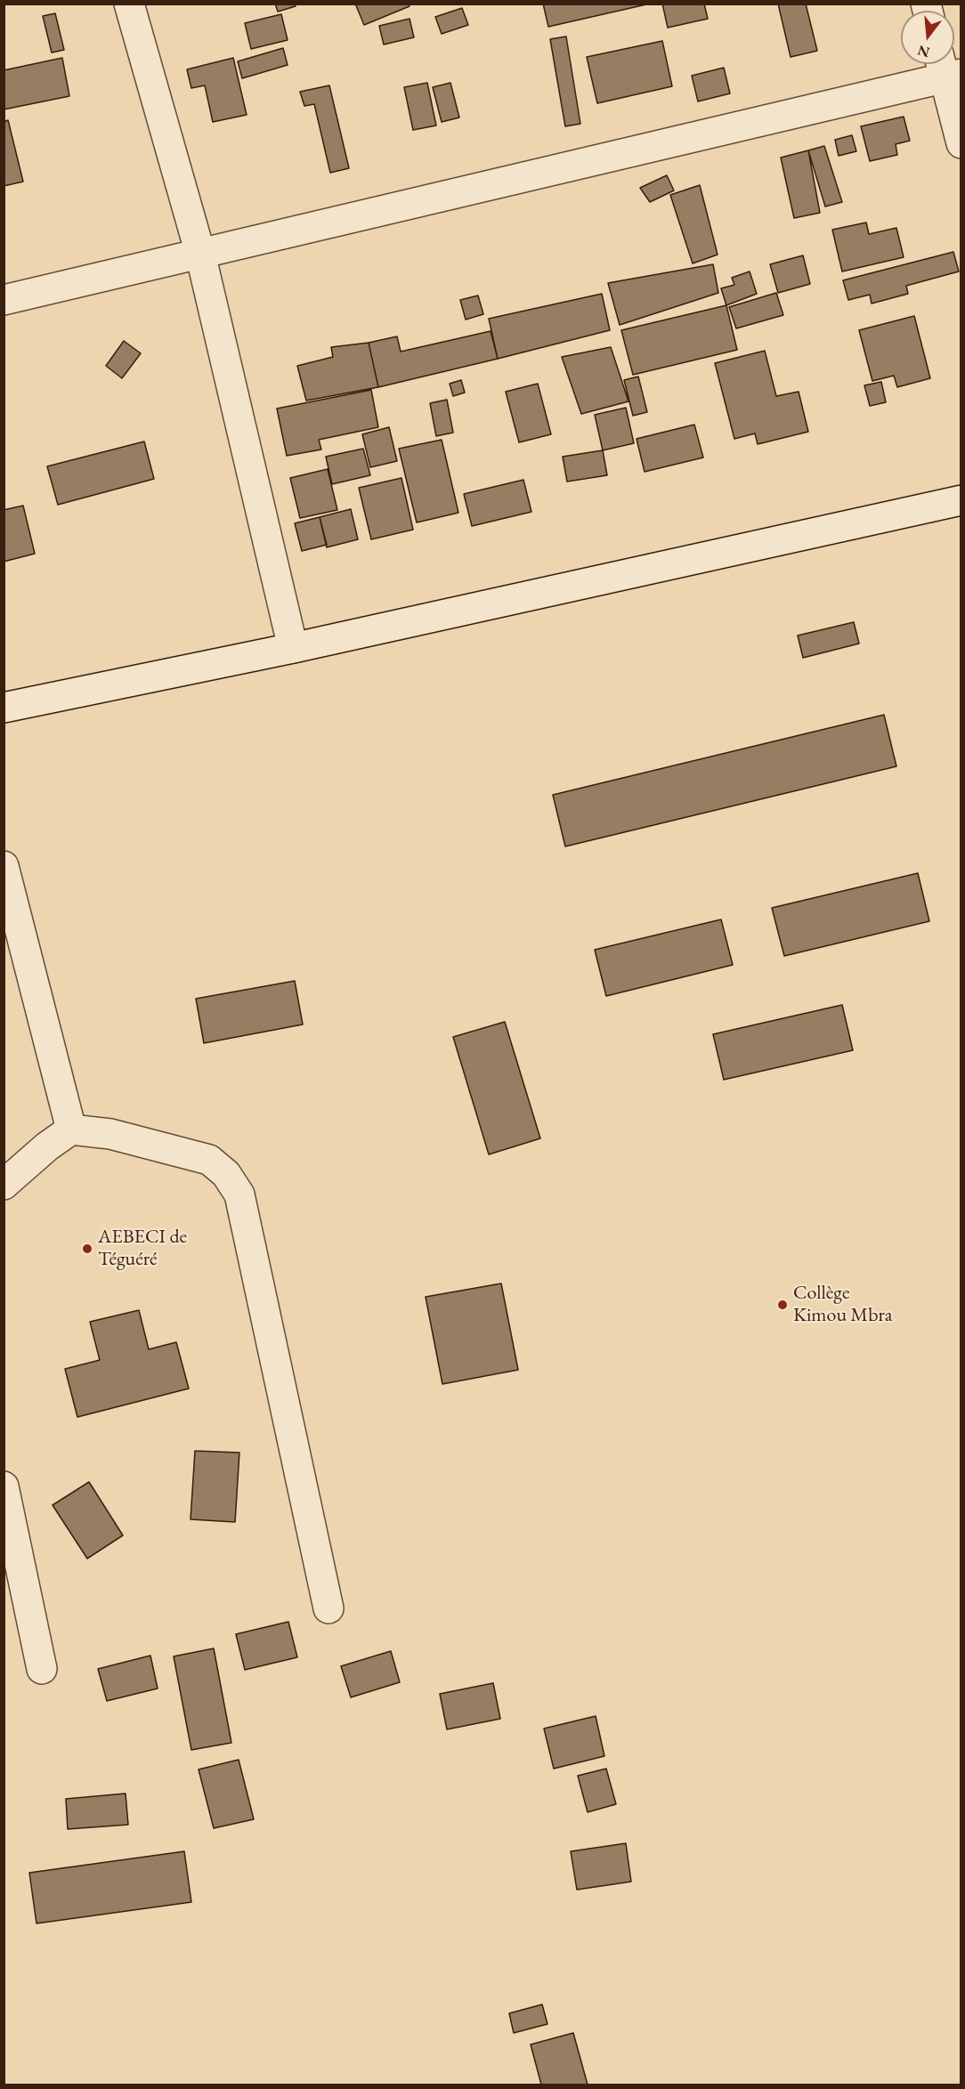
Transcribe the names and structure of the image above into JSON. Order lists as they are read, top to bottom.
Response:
{
  "places": ["AEBECI de Téguéré", "Collège Kimou Mbra"],
  "north": "bottom"
}
